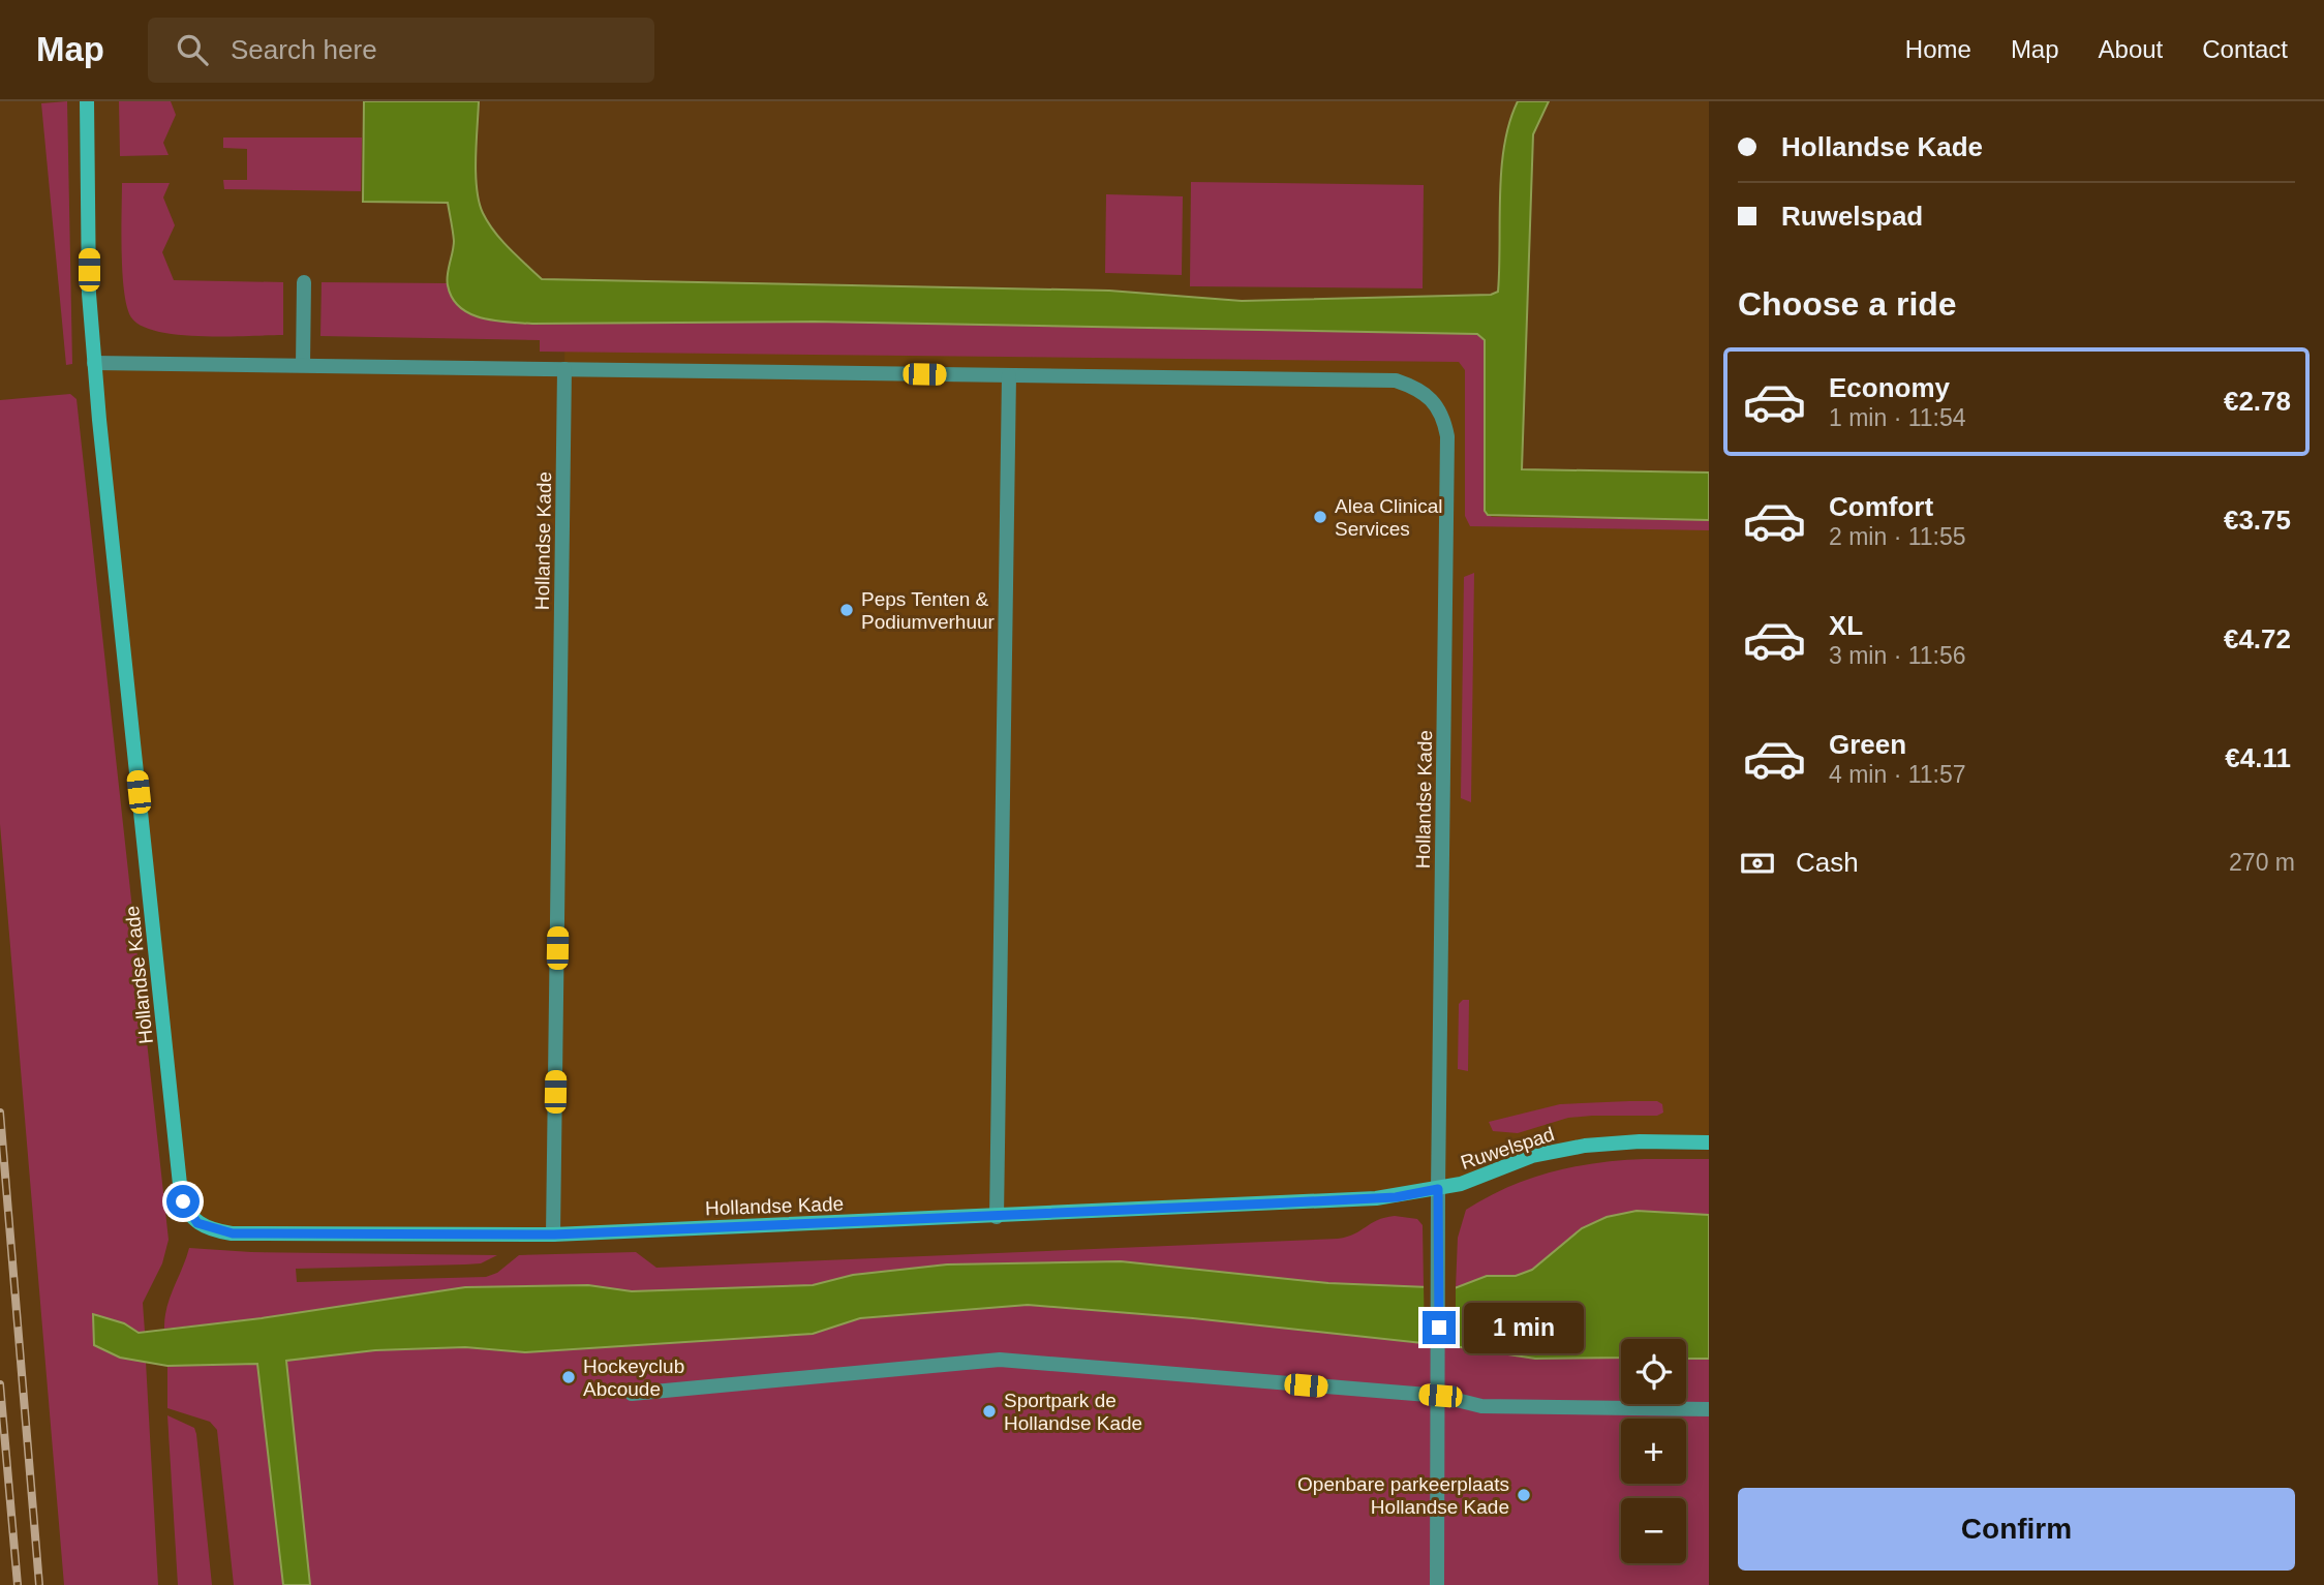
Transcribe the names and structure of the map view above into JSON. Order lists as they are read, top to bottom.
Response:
{
  "streets": {
    "street": ["Hollandse Kade", "Ruwelspad"]
  },
  "crossings": [
    ["Hollandse Kade", "Ruwelspad"]
  ],
  "places": [
    "Alea Clinical Services",
    "Peps Tenten & Podiumverhuur",
    "Hockeyclub Abcoude",
    "Sportpark de Hollandse Kade",
    "Openbare parkeerplaats Hollandse Kade"
  ],
  "page": {
    "header": "Map",
    "search": "Search here",
    "nav": [
      "Home",
      "Map",
      "About",
      "Contact"
    ],
    "banner": ["Hollandse Kade", "Ruwelspad"],
    "heading": "Choose a ride",
    "list": [
      {
        "name": "Economy",
        "note": "1 min · 11:54",
        "value": "€2.78"
      },
      {
        "name": "Comfort",
        "note": "2 min · 11:55",
        "value": "€3.75"
      },
      {
        "name": "XL",
        "note": "3 min · 11:56",
        "value": "€4.72"
      },
      {
        "name": "Green",
        "note": "4 min · 11:57",
        "value": "€4.11"
      }
    ],
    "pay": ["Cash", "270 m"],
    "bubble": "1 min",
    "map_buttons": ["+", "−"],
    "buttons": "Confirm"
  }
}
